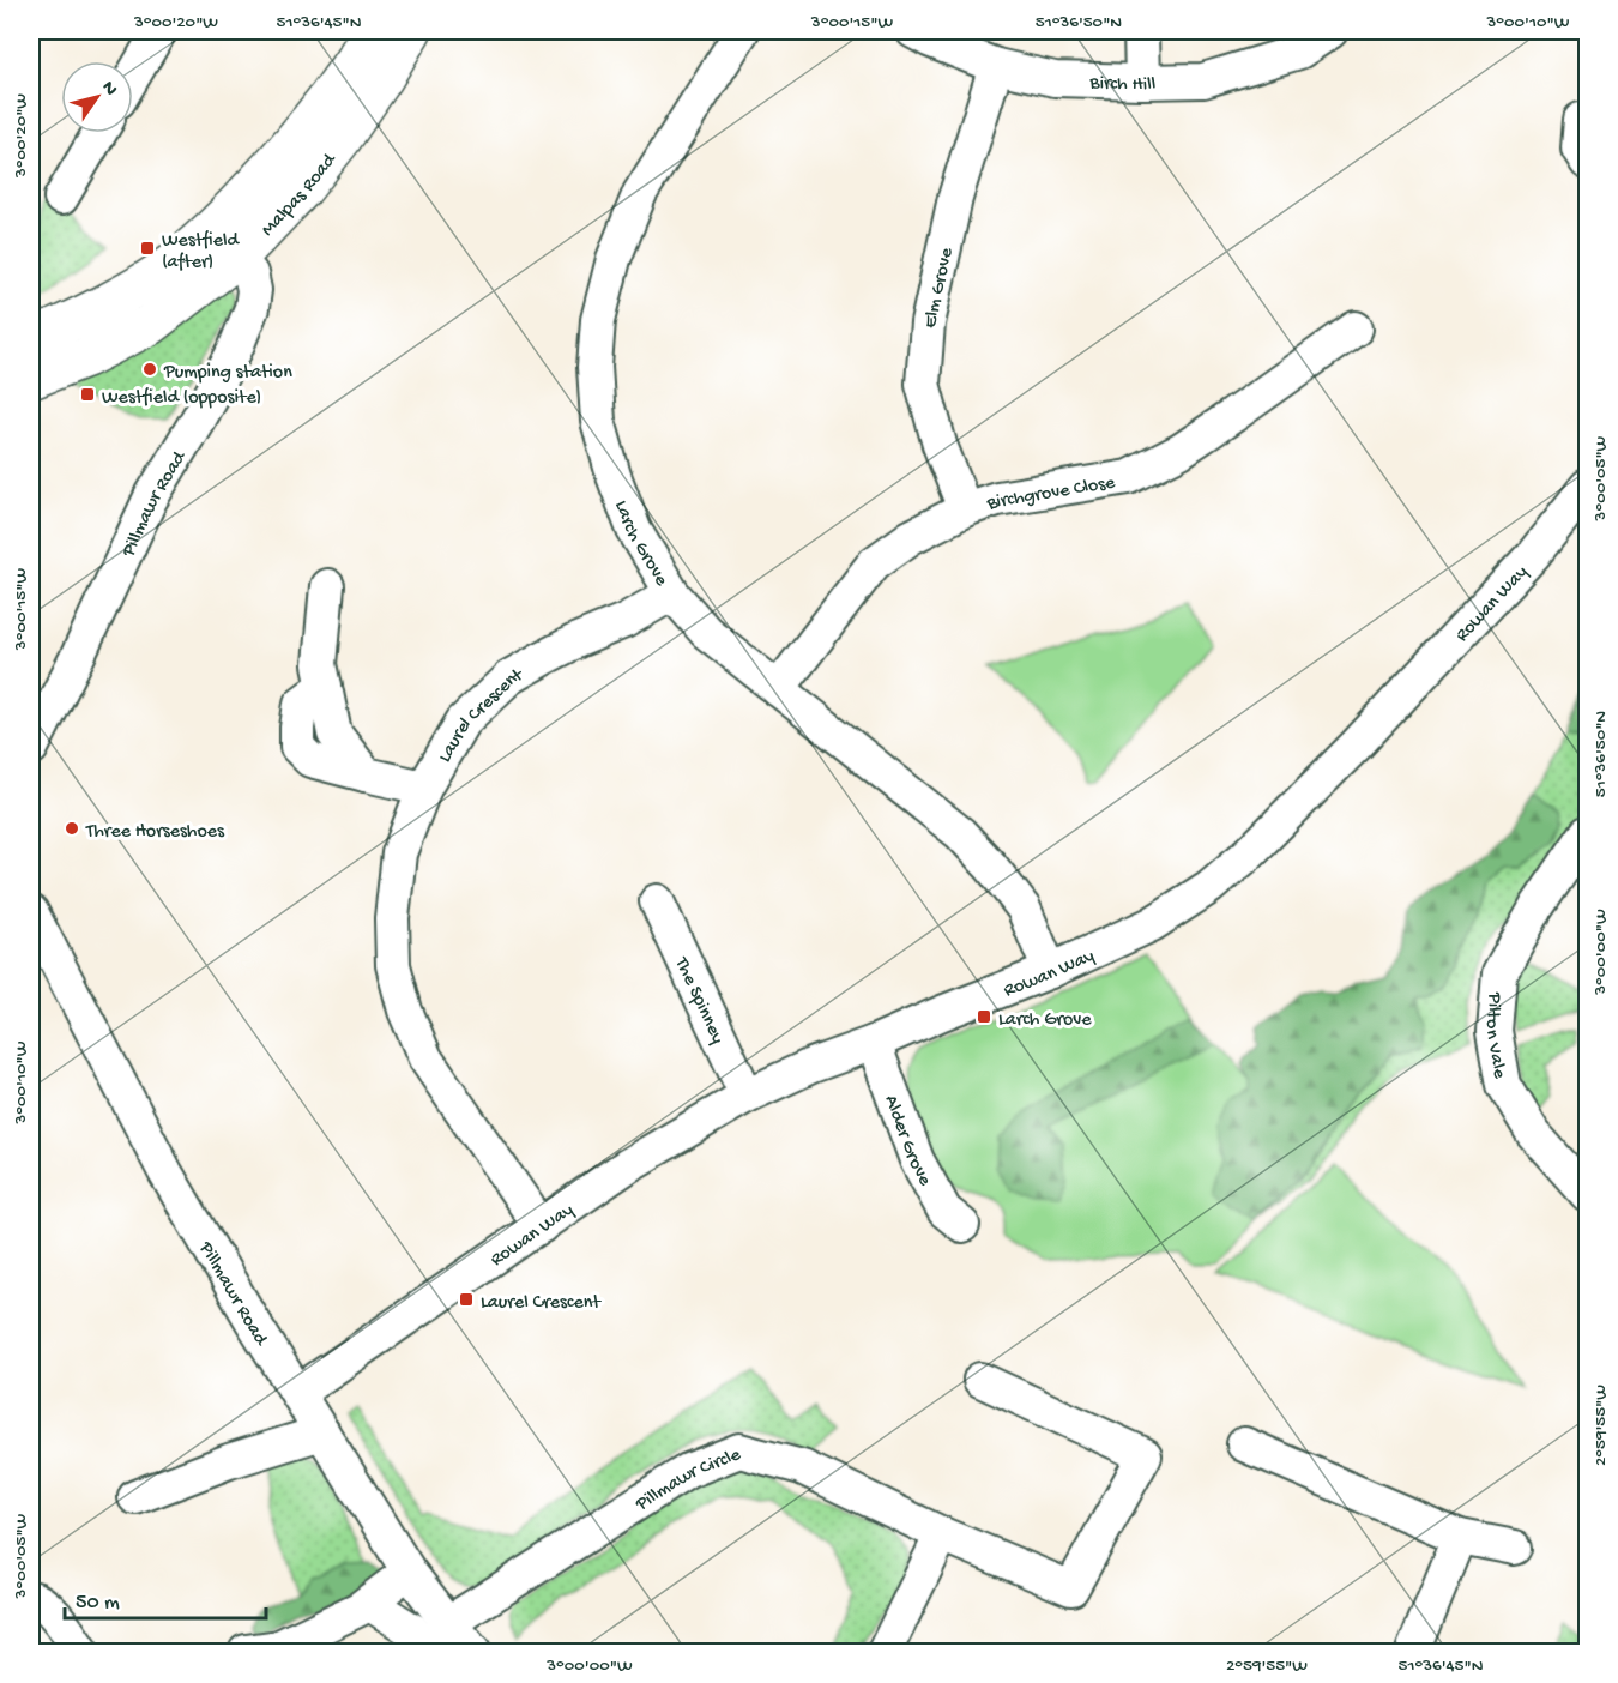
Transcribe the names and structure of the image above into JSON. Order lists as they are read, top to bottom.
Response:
{
  "streets": {
    "main road": ["Malpas Road"],
    "street": [
      "Birch Hill",
      "Elm Grove",
      "Birchgrove Close",
      "Pillmawr Road",
      "Larch Grove",
      "Rowan Way",
      "Laurel Crescent",
      "The Spinney",
      "Pilton Vale",
      "Alder Grove",
      "Pillmawr Circle"
    ]
  },
  "crossings": [
    ["Birch Hill", "Elm Grove"],
    ["Malpas Road", "Pillmawr Road"],
    ["Elm Grove", "Birchgrove Close"],
    ["Birchgrove Close", "Larch Grove"],
    ["Pillmawr Road", "Rowan Way"],
    ["Pillmawr Road", "Pillmawr Circle"],
    ["Larch Grove", "Rowan Way"],
    ["Larch Grove", "Laurel Crescent"],
    ["Rowan Way", "Laurel Crescent"],
    ["Rowan Way", "The Spinney"],
    ["Rowan Way", "Alder Grove"]
  ],
  "places": {
    "transit": [
      "Westfield (after)",
      "Westfield (opposite)",
      "Larch Grove",
      "Laurel Crescent"
    ],
    "other": ["Pumping station", "Three Horseshoes"]
  },
  "scale_bar": "50 m",
  "north": "top right",
  "coordinates": [
    "3°00'20\"W",
    "51°36'45\"N",
    "3°00'15\"W",
    "51°36'50\"N",
    "3°00'10\"W",
    "3°00'05\"W",
    "3°00'00\"W",
    "2°59'55\"W"
  ]
}
